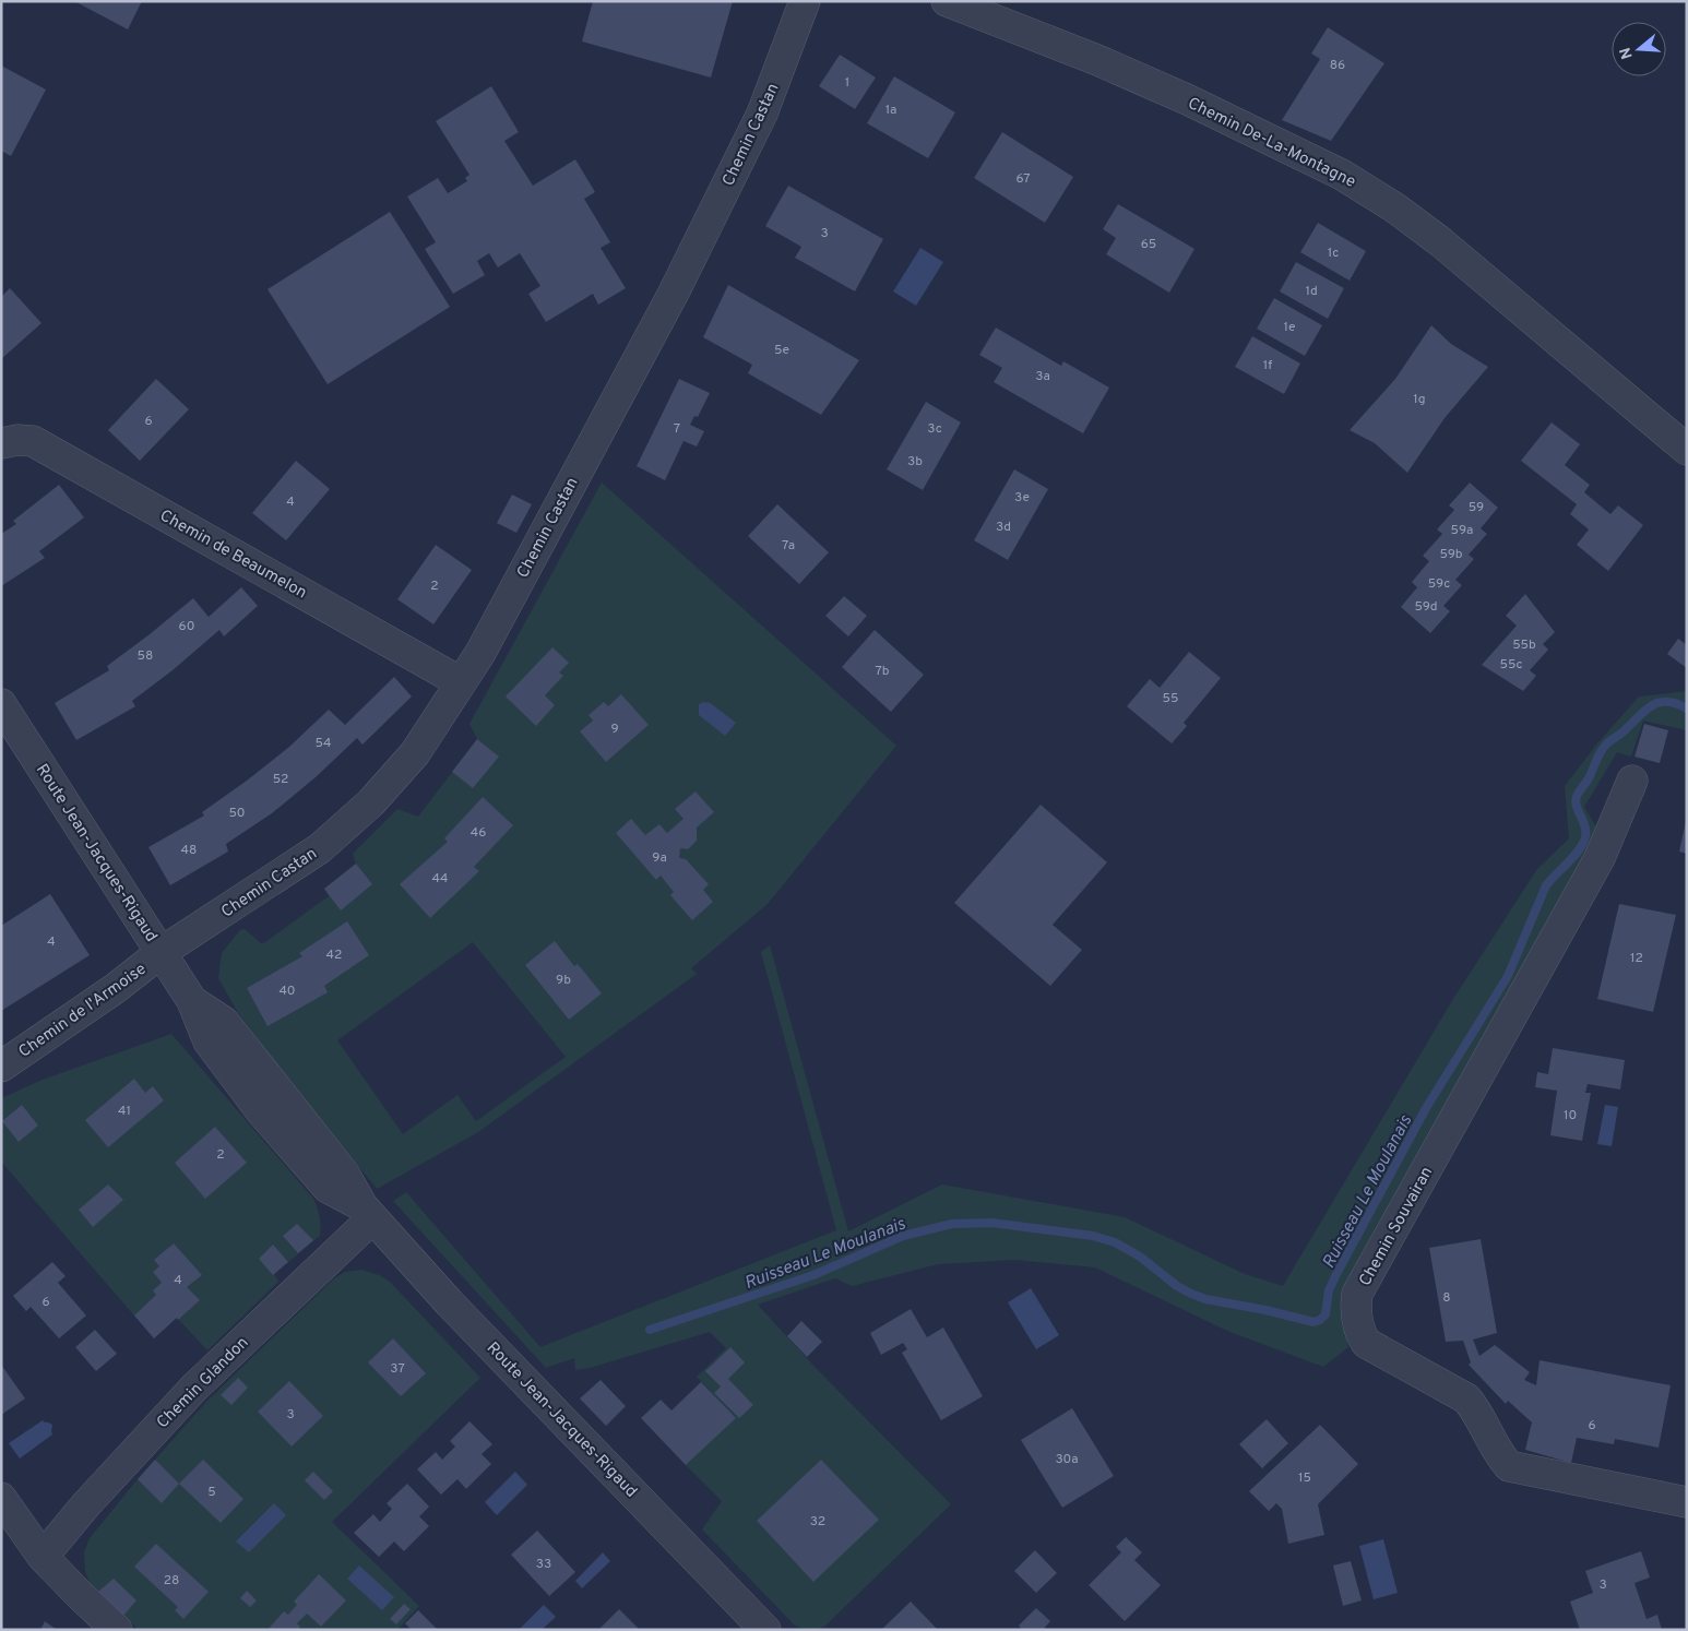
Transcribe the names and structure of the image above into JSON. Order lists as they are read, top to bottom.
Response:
{
  "streets": {
    "street": [
      "Chemin Castan",
      "Chemin De-La-Montagne",
      "Chemin de Beaumelon",
      "Route Jean-Jacques-Rigaud",
      "Chemin de l'Armoise",
      "Chemin Souvairan",
      "Chemin Glandon"
    ]
  },
  "crossings": [
    ["Chemin Castan", "Chemin de Beaumelon"],
    ["Chemin Castan", "Route Jean-Jacques-Rigaud"],
    ["Chemin Castan", "Chemin de l'Armoise"],
    ["Route Jean-Jacques-Rigaud", "Chemin de l'Armoise"],
    ["Route Jean-Jacques-Rigaud", "Chemin Glandon"]
  ],
  "water": ["Ruisseau Le Moulanais"],
  "house_numbers": [
    "86",
    "1",
    "1a",
    "67",
    "3",
    "65",
    "1c",
    "1d",
    "1e",
    "5e",
    "1f",
    "3a",
    "1g",
    "6",
    "7",
    "3c",
    "3b",
    "3e",
    "4",
    "59",
    "3d",
    "59a",
    "7a",
    "59b",
    "59c",
    "2",
    "59d",
    "60",
    "55b",
    "58",
    "55c",
    "7b",
    "55",
    "9",
    "54",
    "52",
    "50",
    "46",
    "48",
    "9a",
    "44",
    "4",
    "42",
    "12",
    "9b",
    "40",
    "41",
    "10",
    "2",
    "4",
    "8",
    "6",
    "37",
    "3",
    "6",
    "30a",
    "15",
    "5",
    "32",
    "33",
    "28",
    "3"
  ],
  "north": "left"
}
